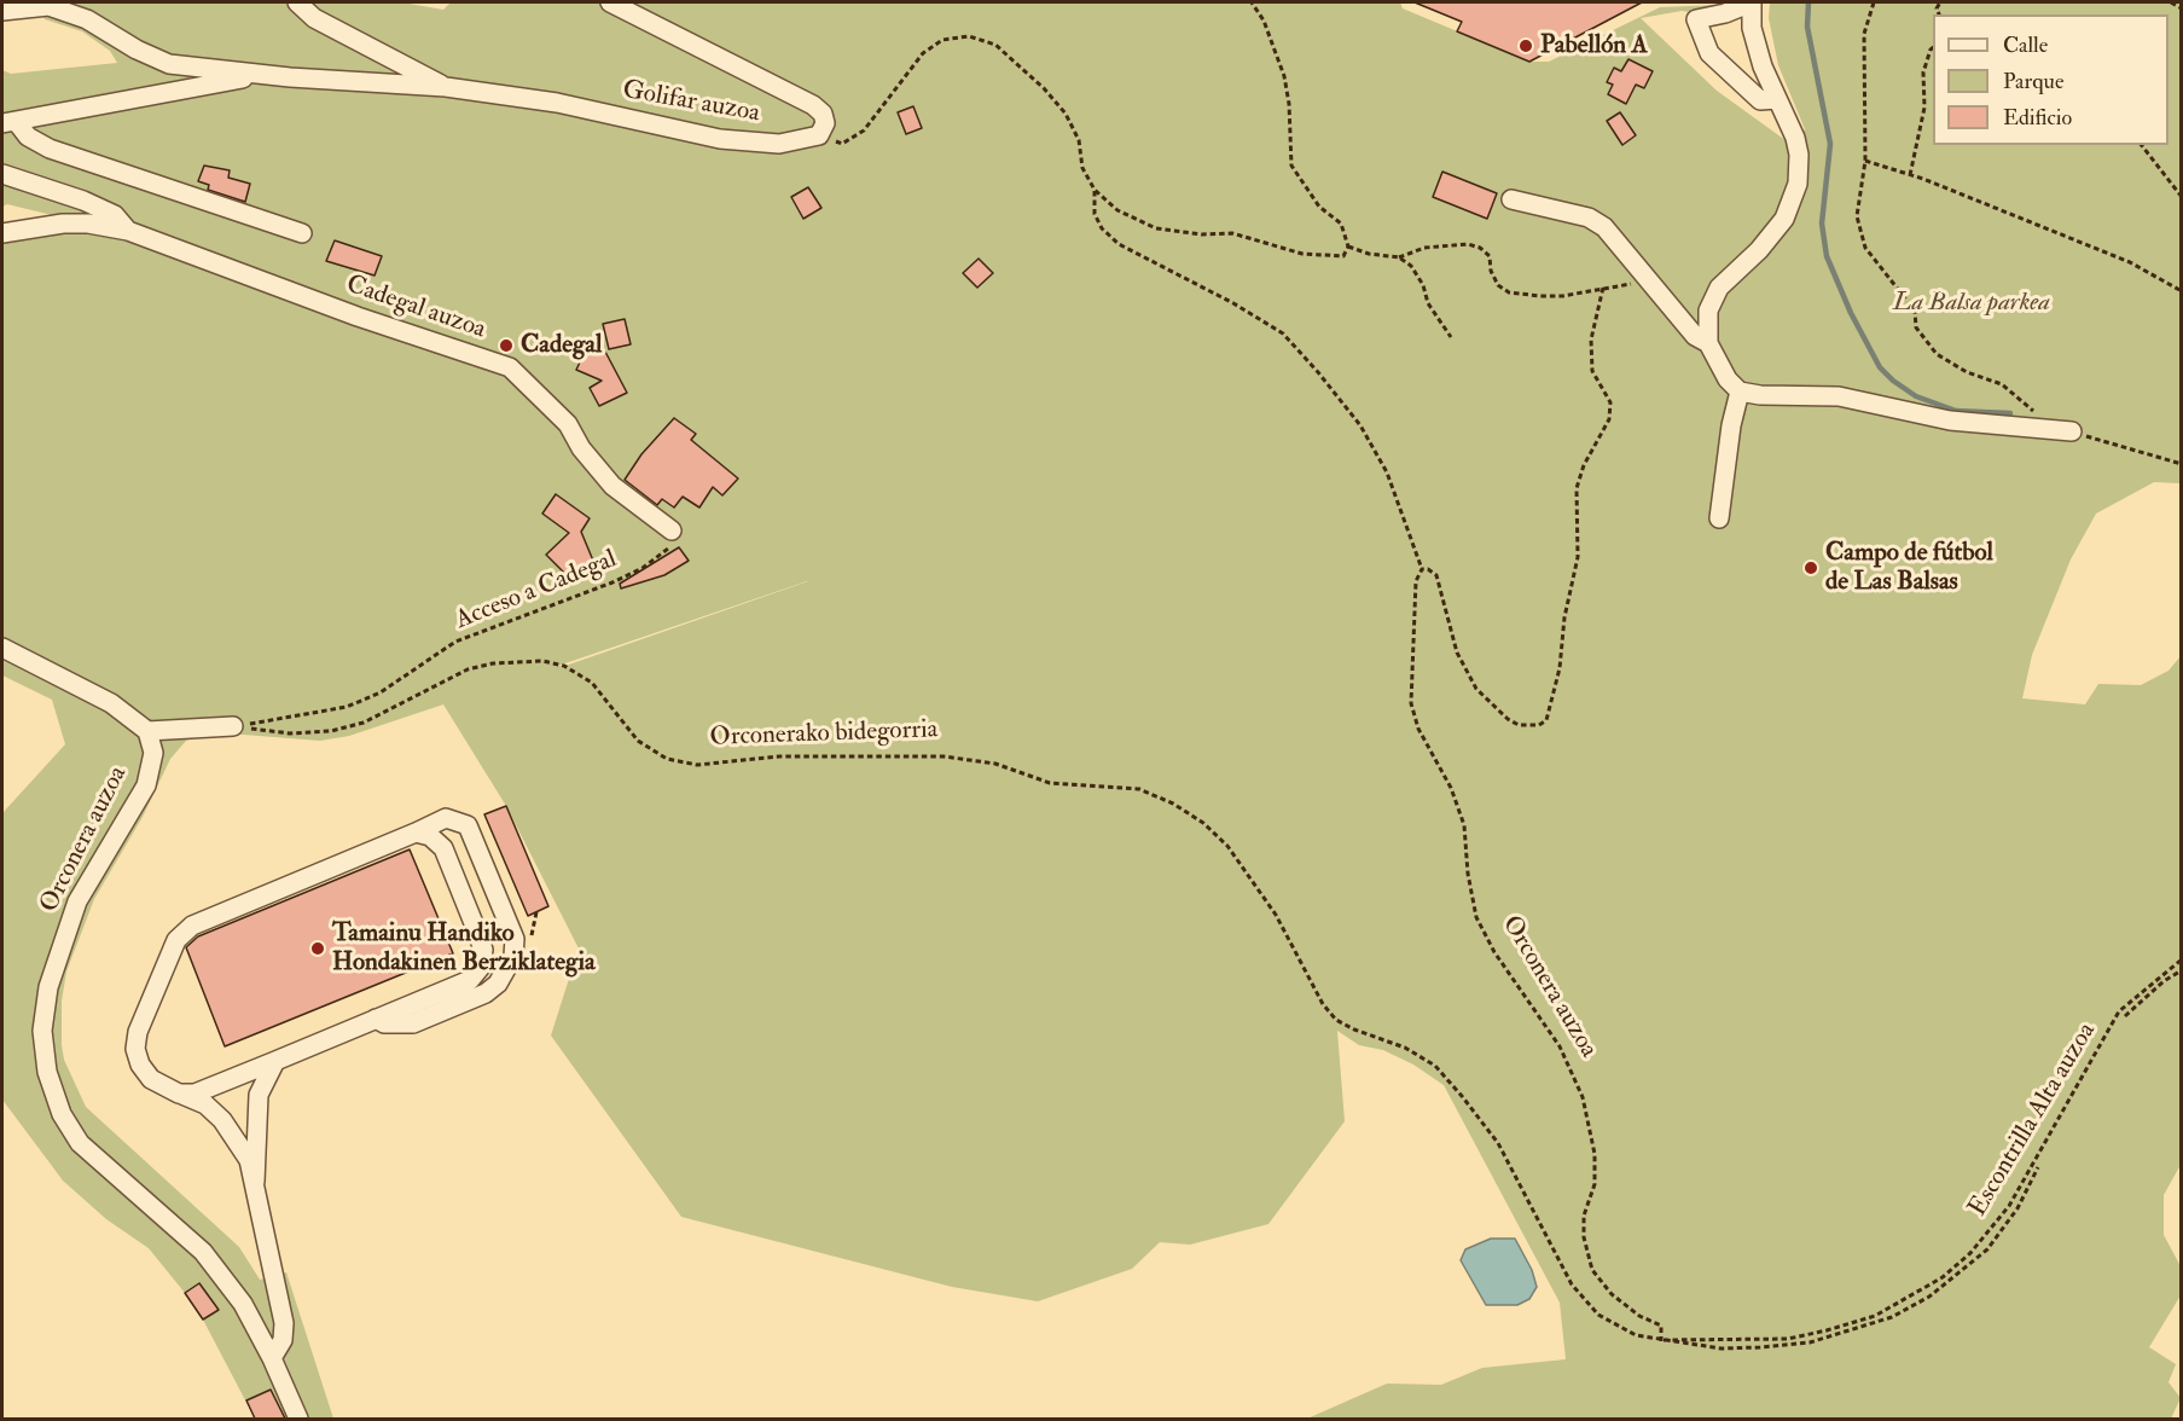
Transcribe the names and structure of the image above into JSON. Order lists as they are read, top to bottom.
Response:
{
  "streets": {
    "street": ["Golifar auzoa", "Cadegal auzoa", "Orconera auzoa"],
    "path": ["Acceso a Cadegal", "Orconerako bidegorria", "Escontrilla Alta auzoa"]
  },
  "crossings": [
    ["Cadegal auzoa", "Acceso a Cadegal"],
    ["Acceso a Cadegal", "Orconerako bidegorria"],
    ["Orconerako bidegorria", "Orconera auzoa"],
    ["Orconerako bidegorria", "Escontrilla Alta auzoa"],
    ["Orconera auzoa", "Escontrilla Alta auzoa"]
  ],
  "parks": ["La Balsa parkea"],
  "places": [
    "Pabellón A",
    "Cadegal",
    "Campo de fútbol de Las Balsas",
    "Tamainu Handiko Hondakinen Berziklategia"
  ],
  "legend": ["Calle", "Parque", "Edificio"]
}
